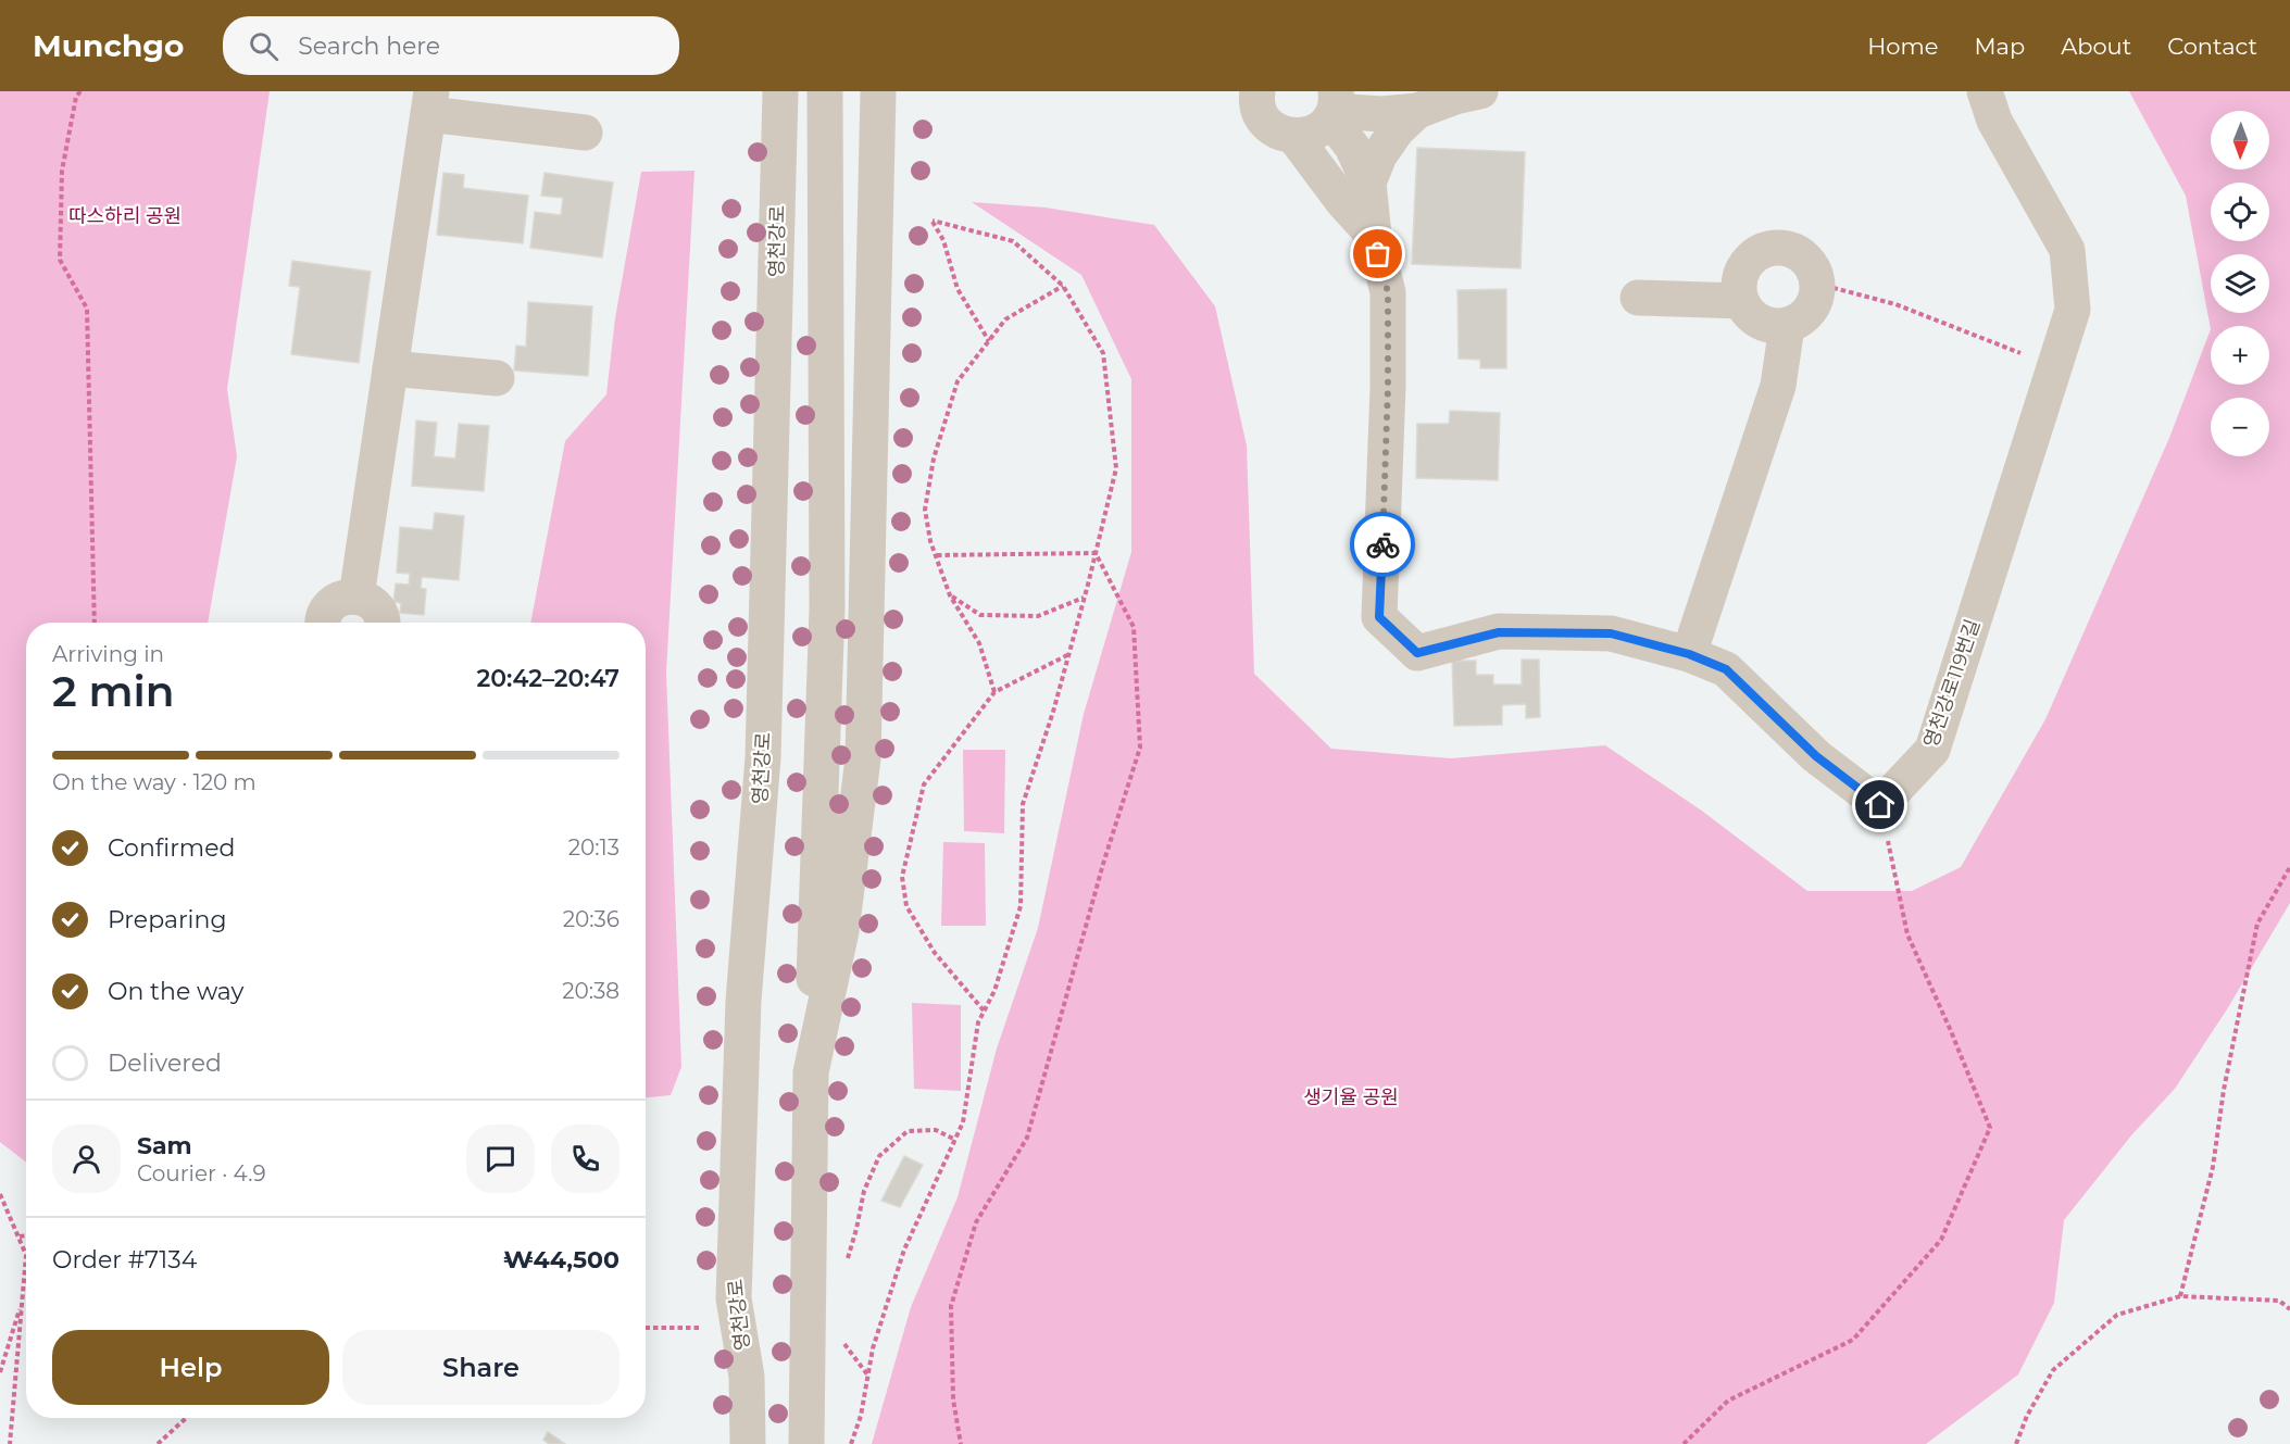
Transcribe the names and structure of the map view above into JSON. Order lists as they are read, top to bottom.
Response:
{
  "streets": {
    "street": ["영천강로", "영천강로119번길"]
  },
  "parks": ["따스하리 공원", "생기율 공원"],
  "north": "bottom",
  "page": {
    "header": "Munchgo",
    "search": "Search here",
    "nav": [
      "Home",
      "Map",
      "About",
      "Contact"
    ],
    "map_buttons": ["+", "−"],
    "heading": ["2 min", "Arriving in", "20:42–20:47"],
    "panel": [
      "Sam",
      "Courier · 4.9",
      "Order #7134",
      "₩44,500"
    ],
    "bar": "On the way · 120 m",
    "list": [
      ["Confirmed", "20:13"],
      ["Preparing", "20:36"],
      ["On the way", "20:38"],
      "Delivered"
    ],
    "buttons": ["Help", "Share"]
  }
}
